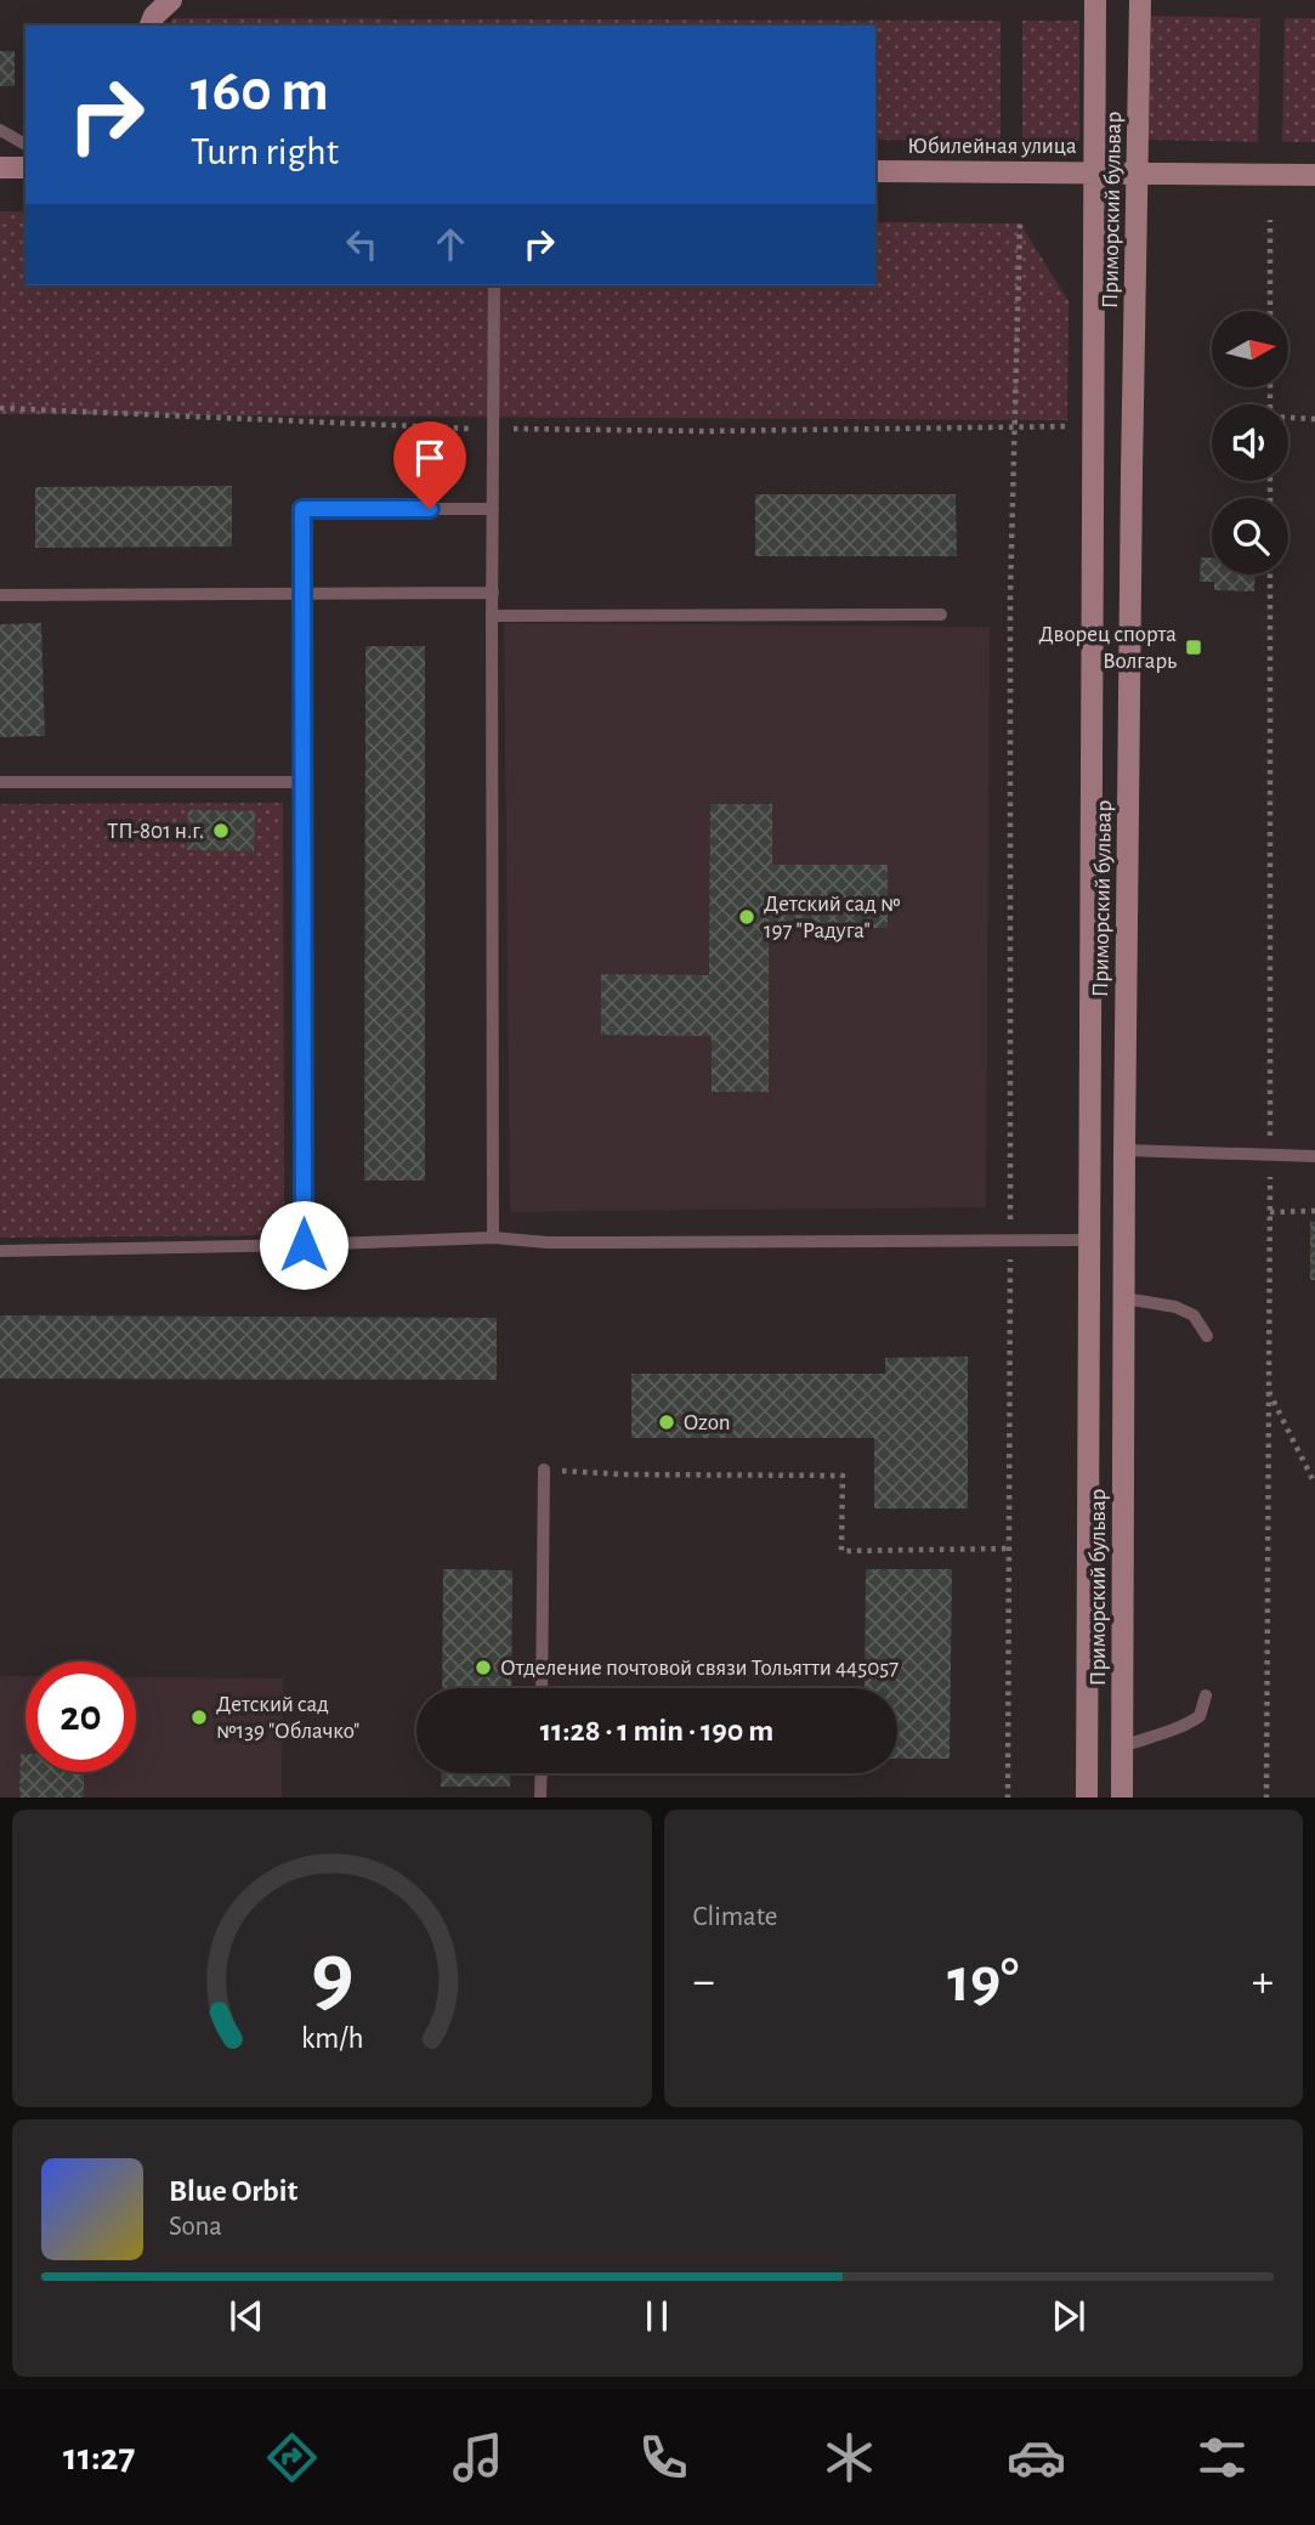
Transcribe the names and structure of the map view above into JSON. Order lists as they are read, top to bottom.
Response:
{
  "streets": {
    "main road": ["Юбилейная улица", "Приморский бульвар"]
  },
  "crossings": [
    ["Юбилейная улица", "Приморский бульвар"]
  ],
  "places": {
    "transit": ["Дворец спорта Волгарь"],
    "other": [
      "ТП-801 н.г.",
      "Детский сад № 197 \"Радуга\"",
      "Ozon",
      "Отделение почтовой связи Тольятти 445057",
      "Детский сад №139 \"Облачко\""
    ]
  },
  "north": "right",
  "page": {
    "turn": ["160 m", "Turn right"],
    "limit": "20",
    "trip": "11:28 · 1 min · 190 m",
    "tile": "Climate",
    "heat": ["−", "19°", "+"],
    "song": ["Blue Orbit", "Sona"],
    "tabs": "11:27",
    "gauge": ["9", "km/h"]
  }
}
